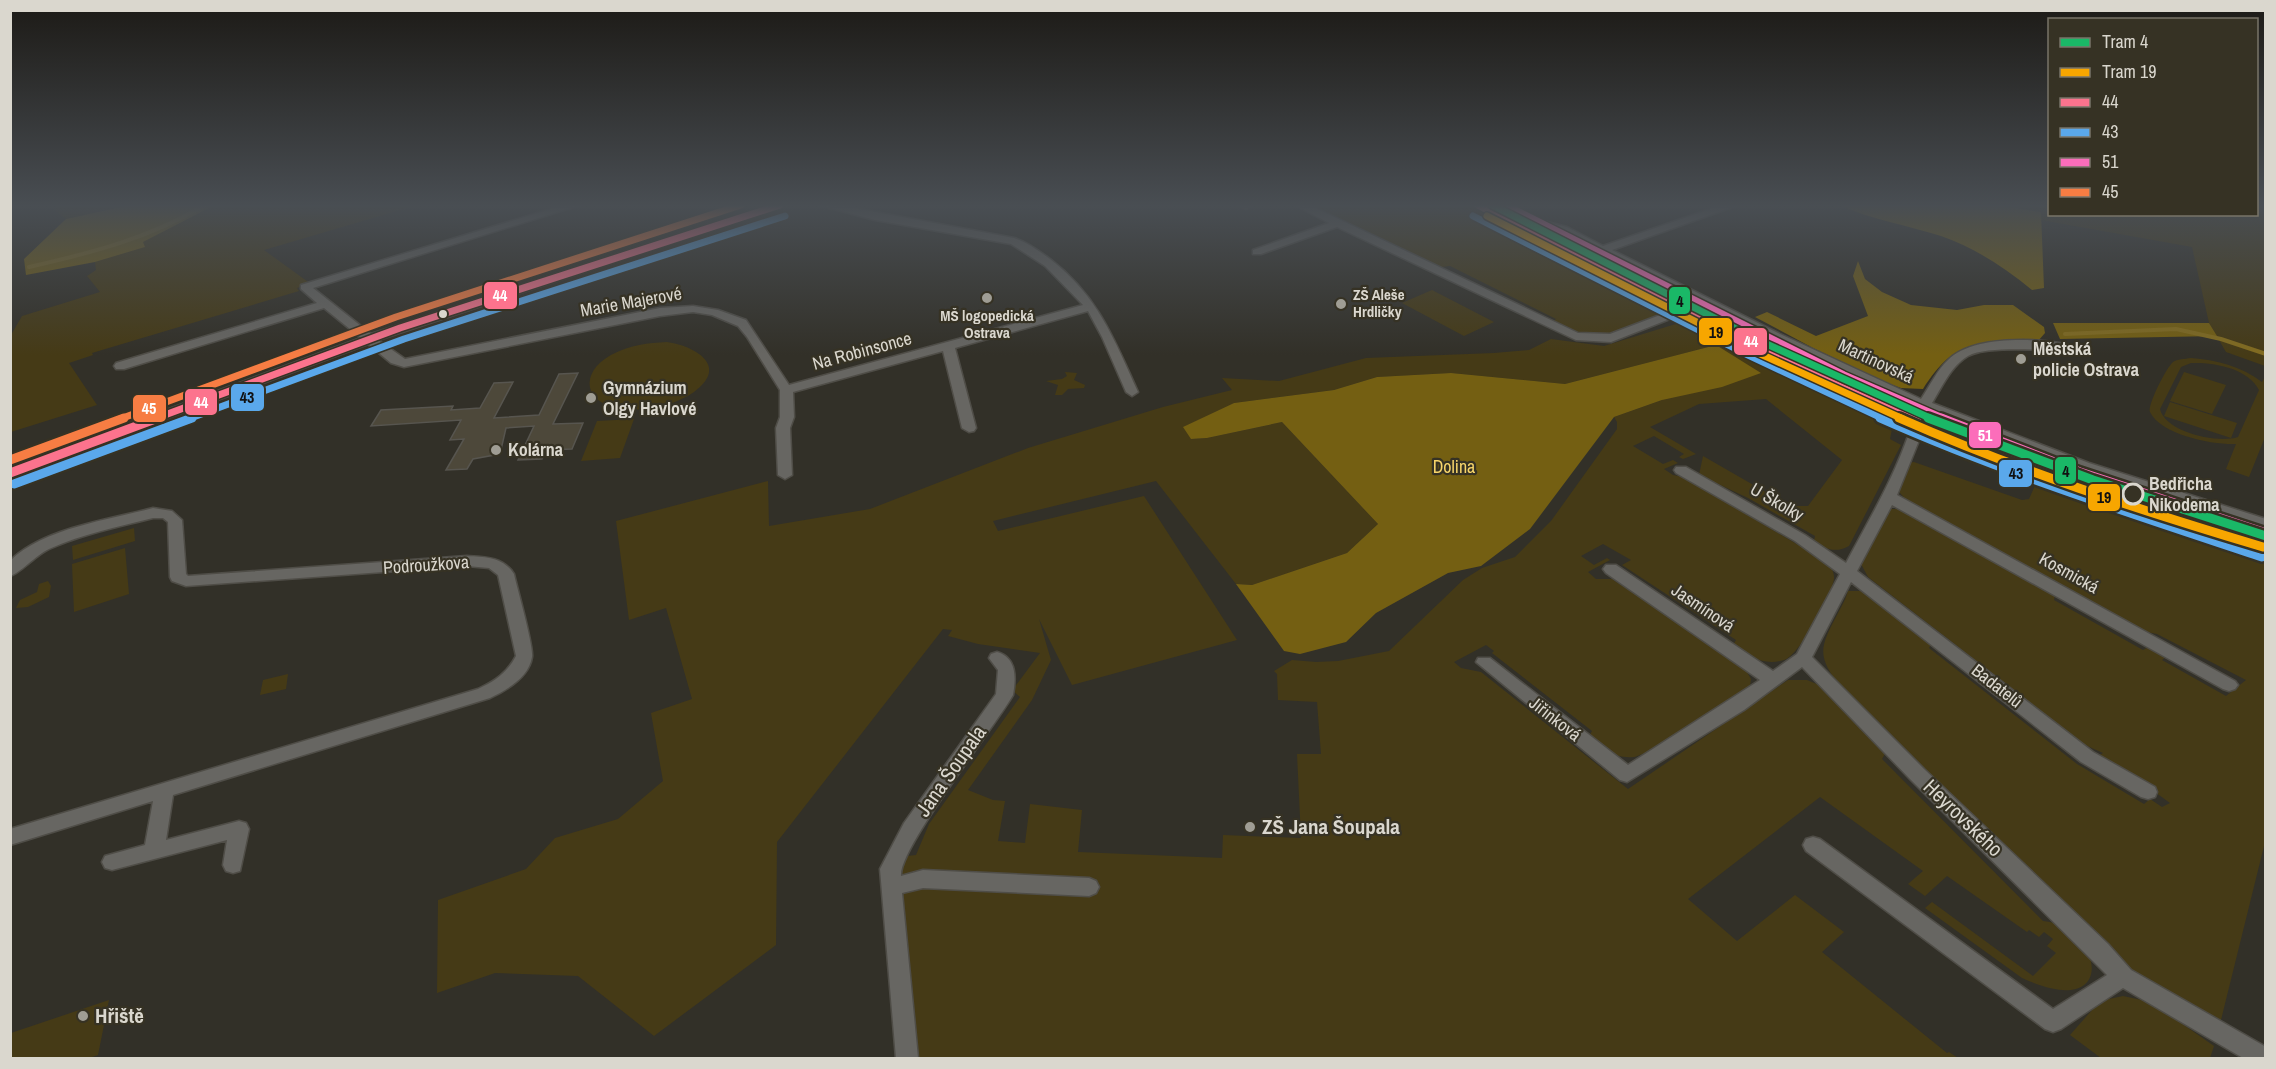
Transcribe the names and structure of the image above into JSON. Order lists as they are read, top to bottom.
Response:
{
  "streets": {
    "street": [
      "Marie Majerové",
      "Na Robinsonce",
      "Martinovská",
      "U Školky",
      "Podroužkova",
      "Kosmická",
      "Jasmínová",
      "Badatelů",
      "Jiřinková",
      "Jana Šoupala",
      "Heyrovského"
    ]
  },
  "crossings": [
    ["Marie Majerové", "Na Robinsonce"],
    ["U Školky", "Badatelů"],
    ["Jasmínová", "Jiřinková"]
  ],
  "parks": ["Dolina"],
  "places": [
    "MŠ logopedická Ostrava",
    "ZŠ Aleše Hrdličky",
    "Městská policie Ostrava",
    "Gymnázium Olgy Havlové",
    "Kolárna",
    "Bedřicha Nikodema",
    "ZŠ Jana Šoupala",
    "Hřiště"
  ],
  "lines": [
    "tram line 4",
    "tram line 19",
    "transit line 44",
    "transit line 43",
    "transit line 51",
    "transit line 45"
  ],
  "legend": [
    "Tram 4",
    "Tram 19",
    "44",
    "43",
    "51",
    "45"
  ]
}
